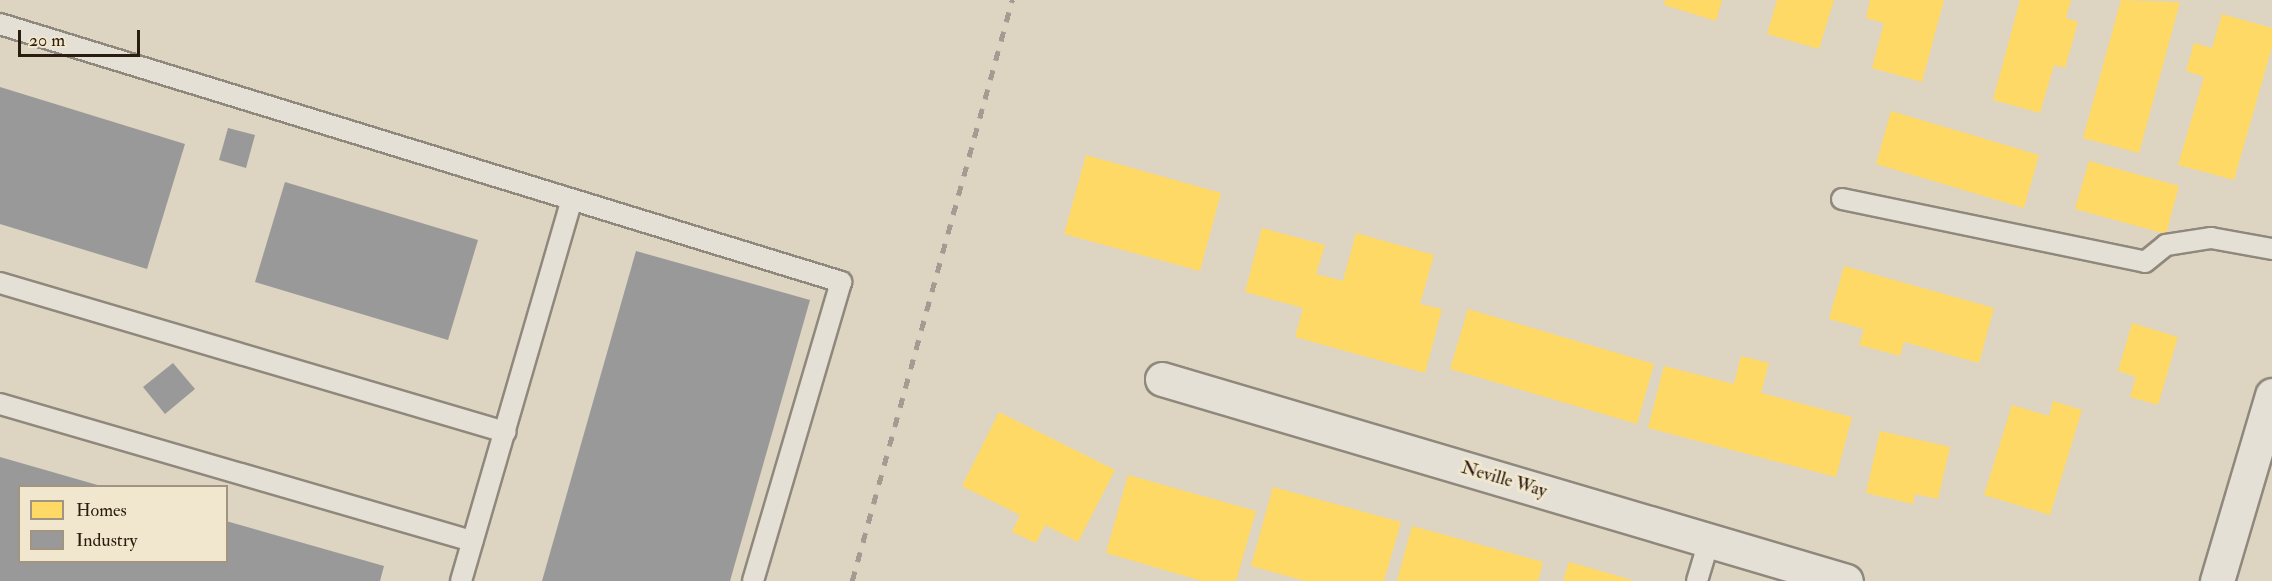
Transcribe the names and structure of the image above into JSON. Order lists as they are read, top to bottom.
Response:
{
  "streets": {
    "street": ["Neville Way"]
  },
  "legend": ["Homes", "Industry"],
  "scale_bar": "20 m"
}
